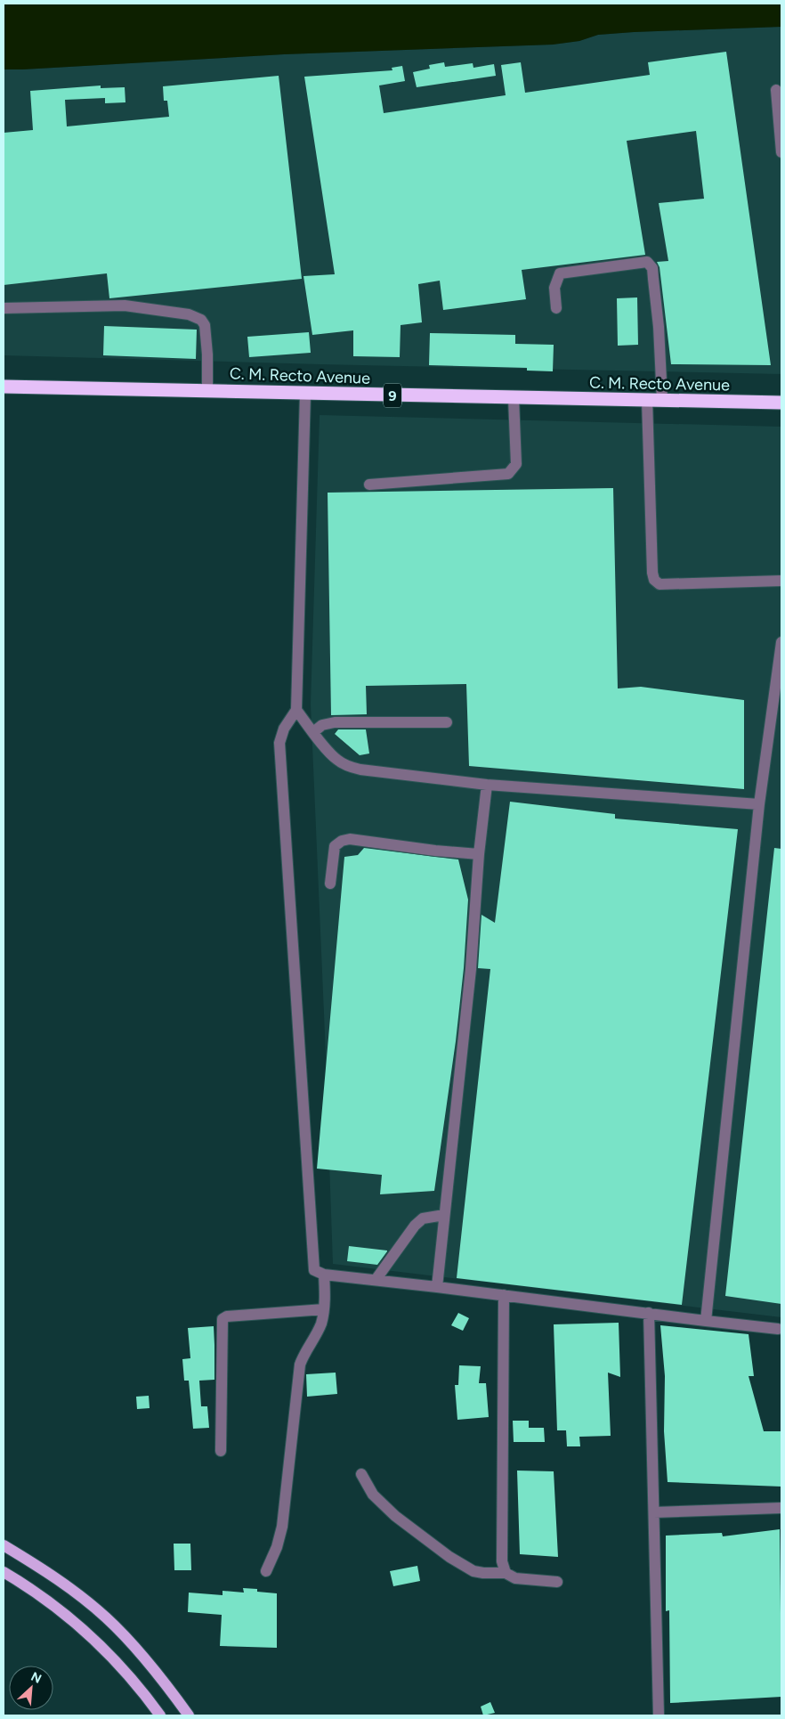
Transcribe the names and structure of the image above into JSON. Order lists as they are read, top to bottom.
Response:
{
  "streets": {
    "highway": ["C. M. Recto Avenue", "9"]
  },
  "north": "top right"
}
